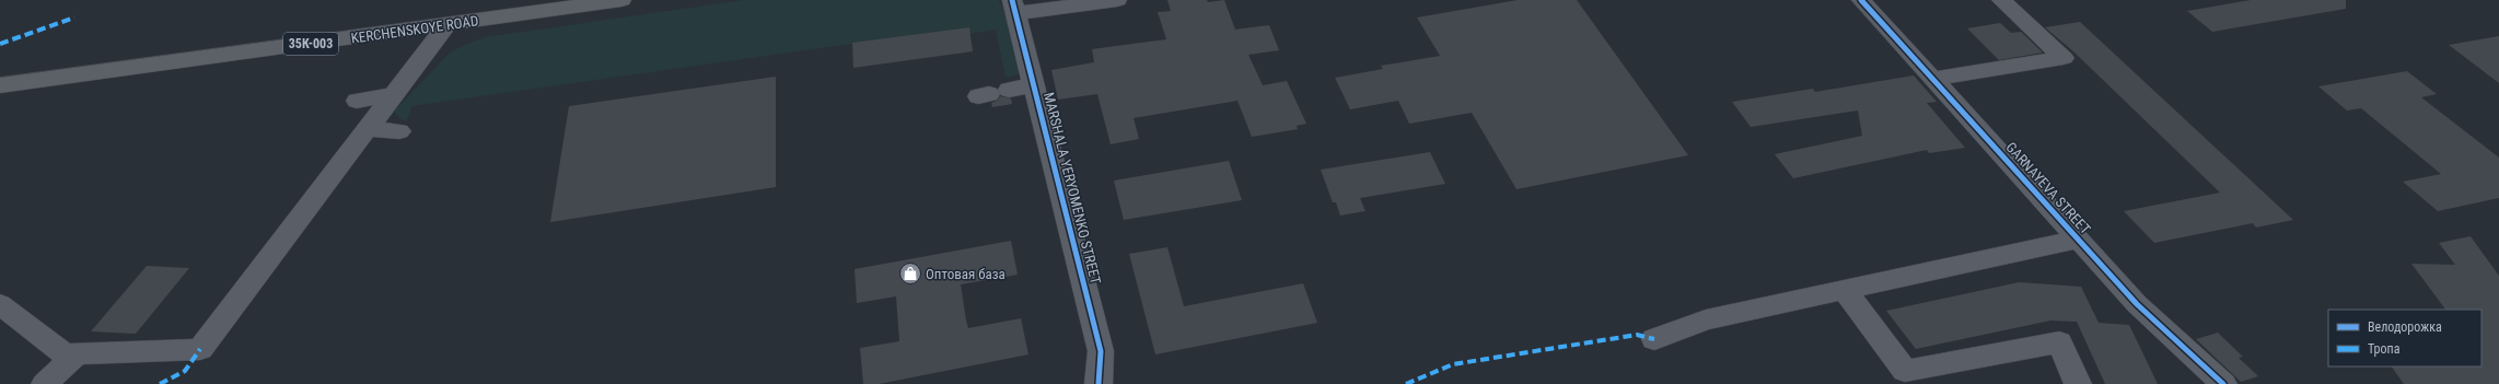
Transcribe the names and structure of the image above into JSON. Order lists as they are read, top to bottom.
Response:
{
  "streets": {
    "main road": ["KERCHENSKOYE ROAD", "35К-003"],
    "street": ["MARSHALA YERYOMENKO STREET", "GARNAYEVA STREET"]
  },
  "places": {
    "shop": ["Оптовая база"]
  },
  "legend": ["Велодорожка", "Тропа"]
}
